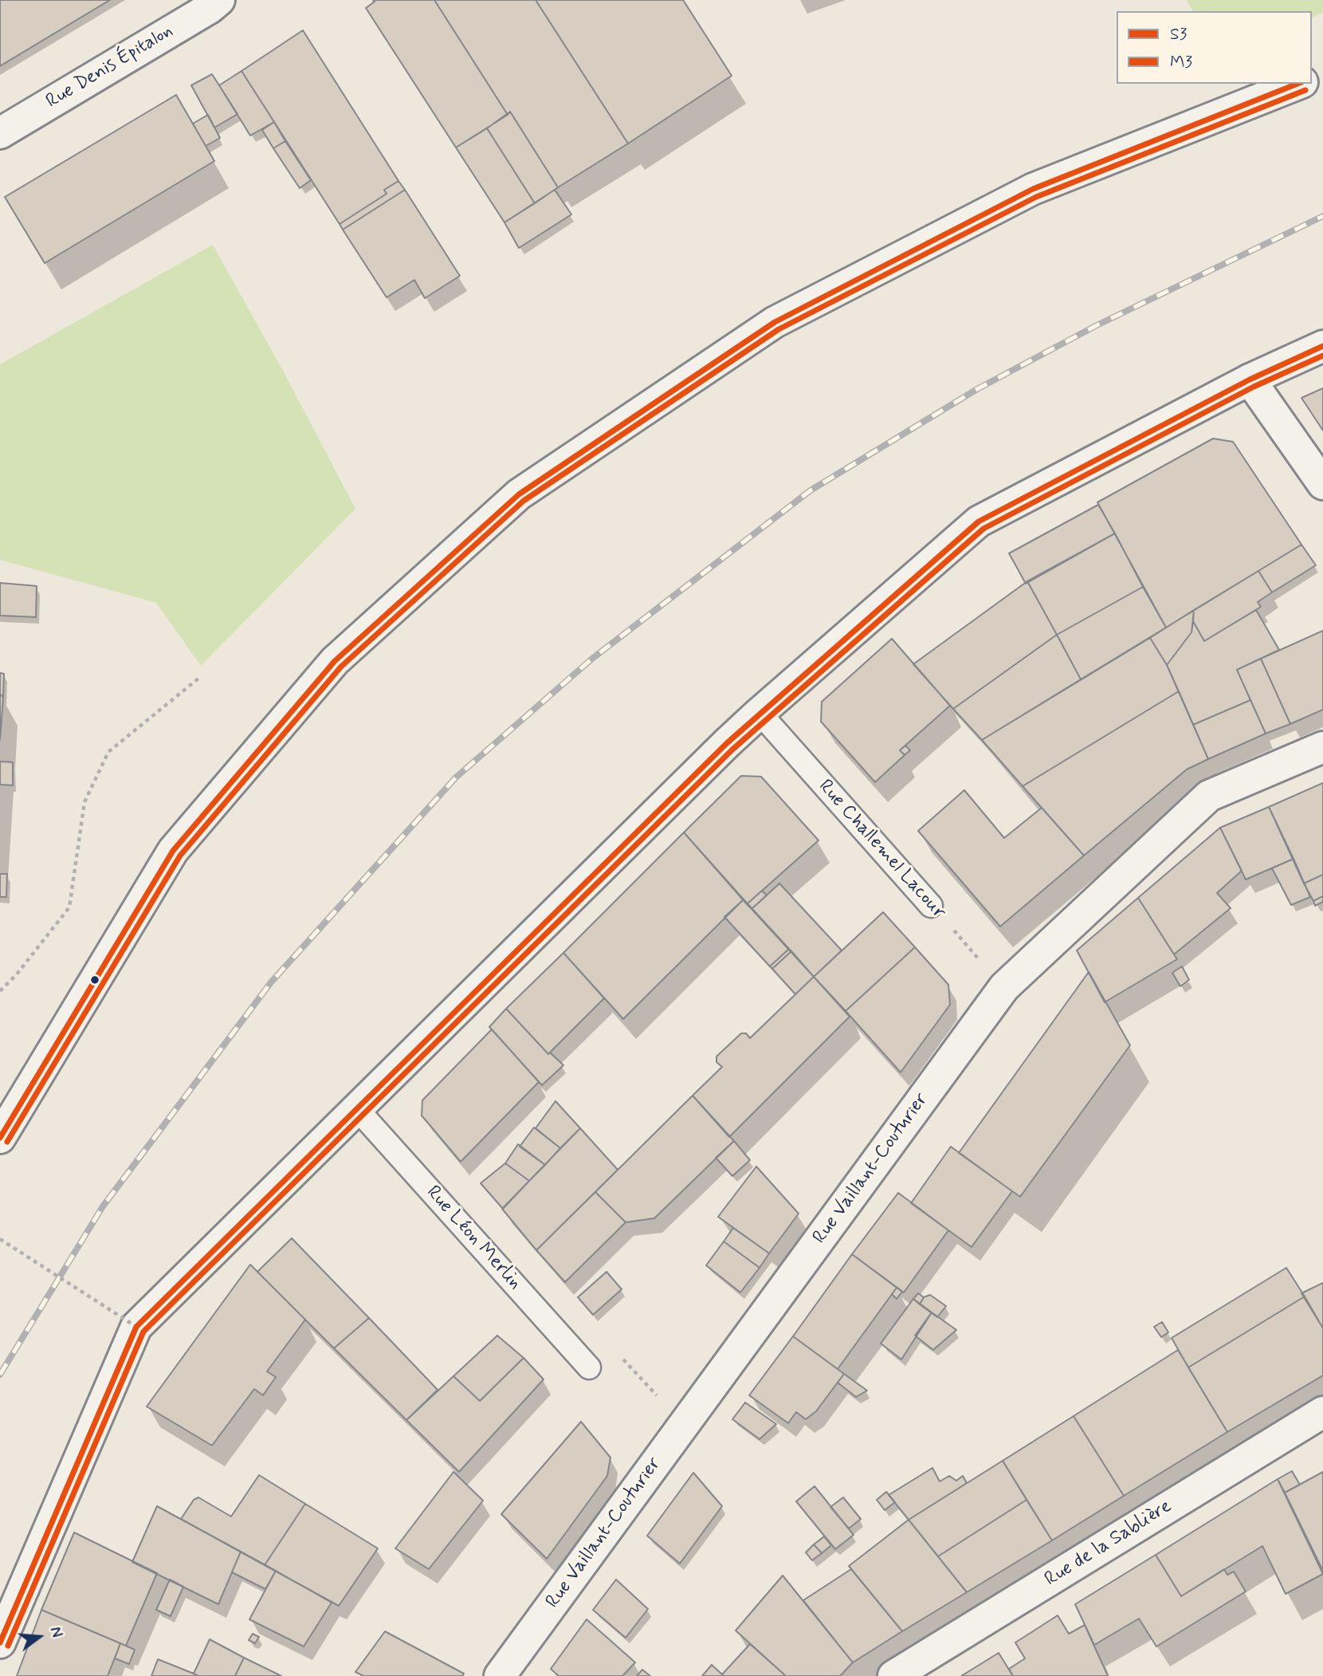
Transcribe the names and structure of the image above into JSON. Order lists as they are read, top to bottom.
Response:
{
  "streets": {
    "main road": ["Rue Denis Épitalon", "Rue Vaillant-Couturier", "Rue de la Sablière"],
    "lane": ["Rue Challemel Lacour", "Rue Léon Merlin"]
  },
  "crossings": [
    ["Rue Challemel Lacour", "Rue Vaillant-Couturier"]
  ],
  "lines": ["transit line S3", "transit line M3"],
  "legend": ["S3", "M3"],
  "north": "right"
}
